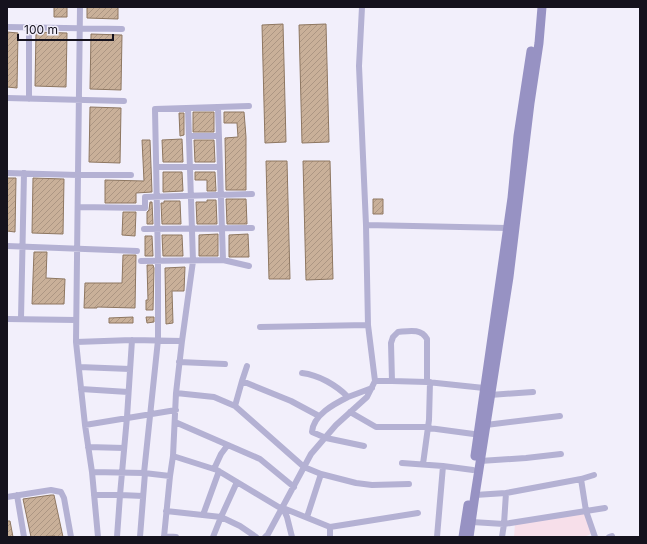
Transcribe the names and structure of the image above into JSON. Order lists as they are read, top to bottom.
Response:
{
  "scale_bar": "100 m"
}
